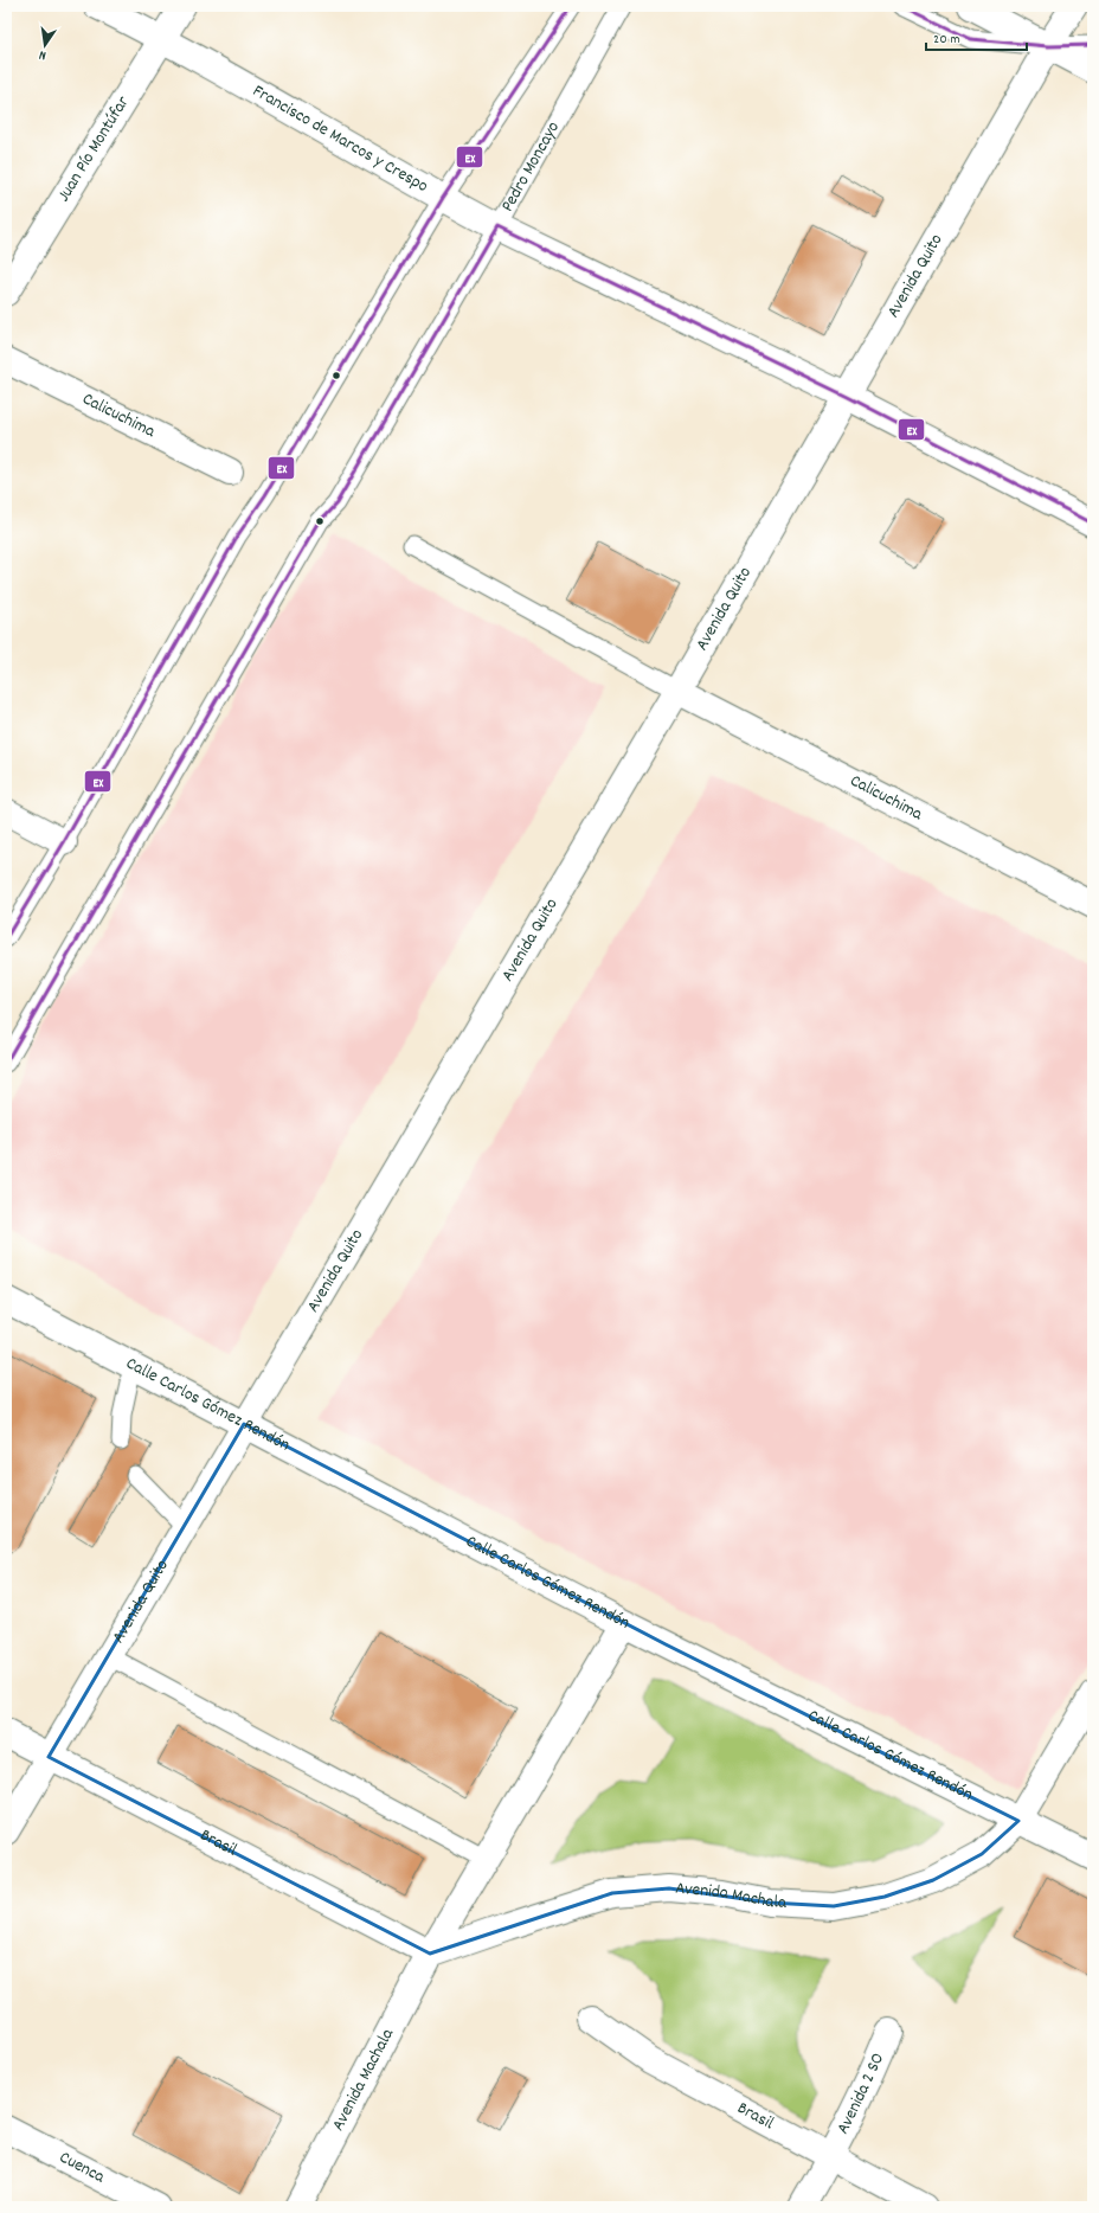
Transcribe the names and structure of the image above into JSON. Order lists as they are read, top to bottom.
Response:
{
  "streets": {
    "main road": [
      "Francisco de Marcos y Crespo",
      "Juan Pío Montúfar",
      "Avenida Quito",
      "Calicuchima",
      "Calle Carlos Gómez Rendón",
      "Brasil",
      "Avenida Machala",
      "Avenida 2 SO",
      "Cuenca"
    ],
    "lane": ["Pedro Moncayo"]
  },
  "crossings": [
    ["Francisco de Marcos y Crespo", "Juan Pío Montúfar"],
    ["Francisco de Marcos y Crespo", "Pedro Moncayo"],
    ["Francisco de Marcos y Crespo", "Avenida Quito"],
    ["Avenida Quito", "Calicuchima"],
    ["Avenida Quito", "Calle Carlos Gómez Rendón"],
    ["Avenida Quito", "Brasil"],
    ["Calle Carlos Gómez Rendón", "Avenida Machala"],
    ["Brasil", "Avenida Machala"],
    ["Brasil", "Avenida 2 SO"]
  ],
  "lines": ["transit line EX"],
  "scale_bar": "20 m",
  "north": "bottom"
}
